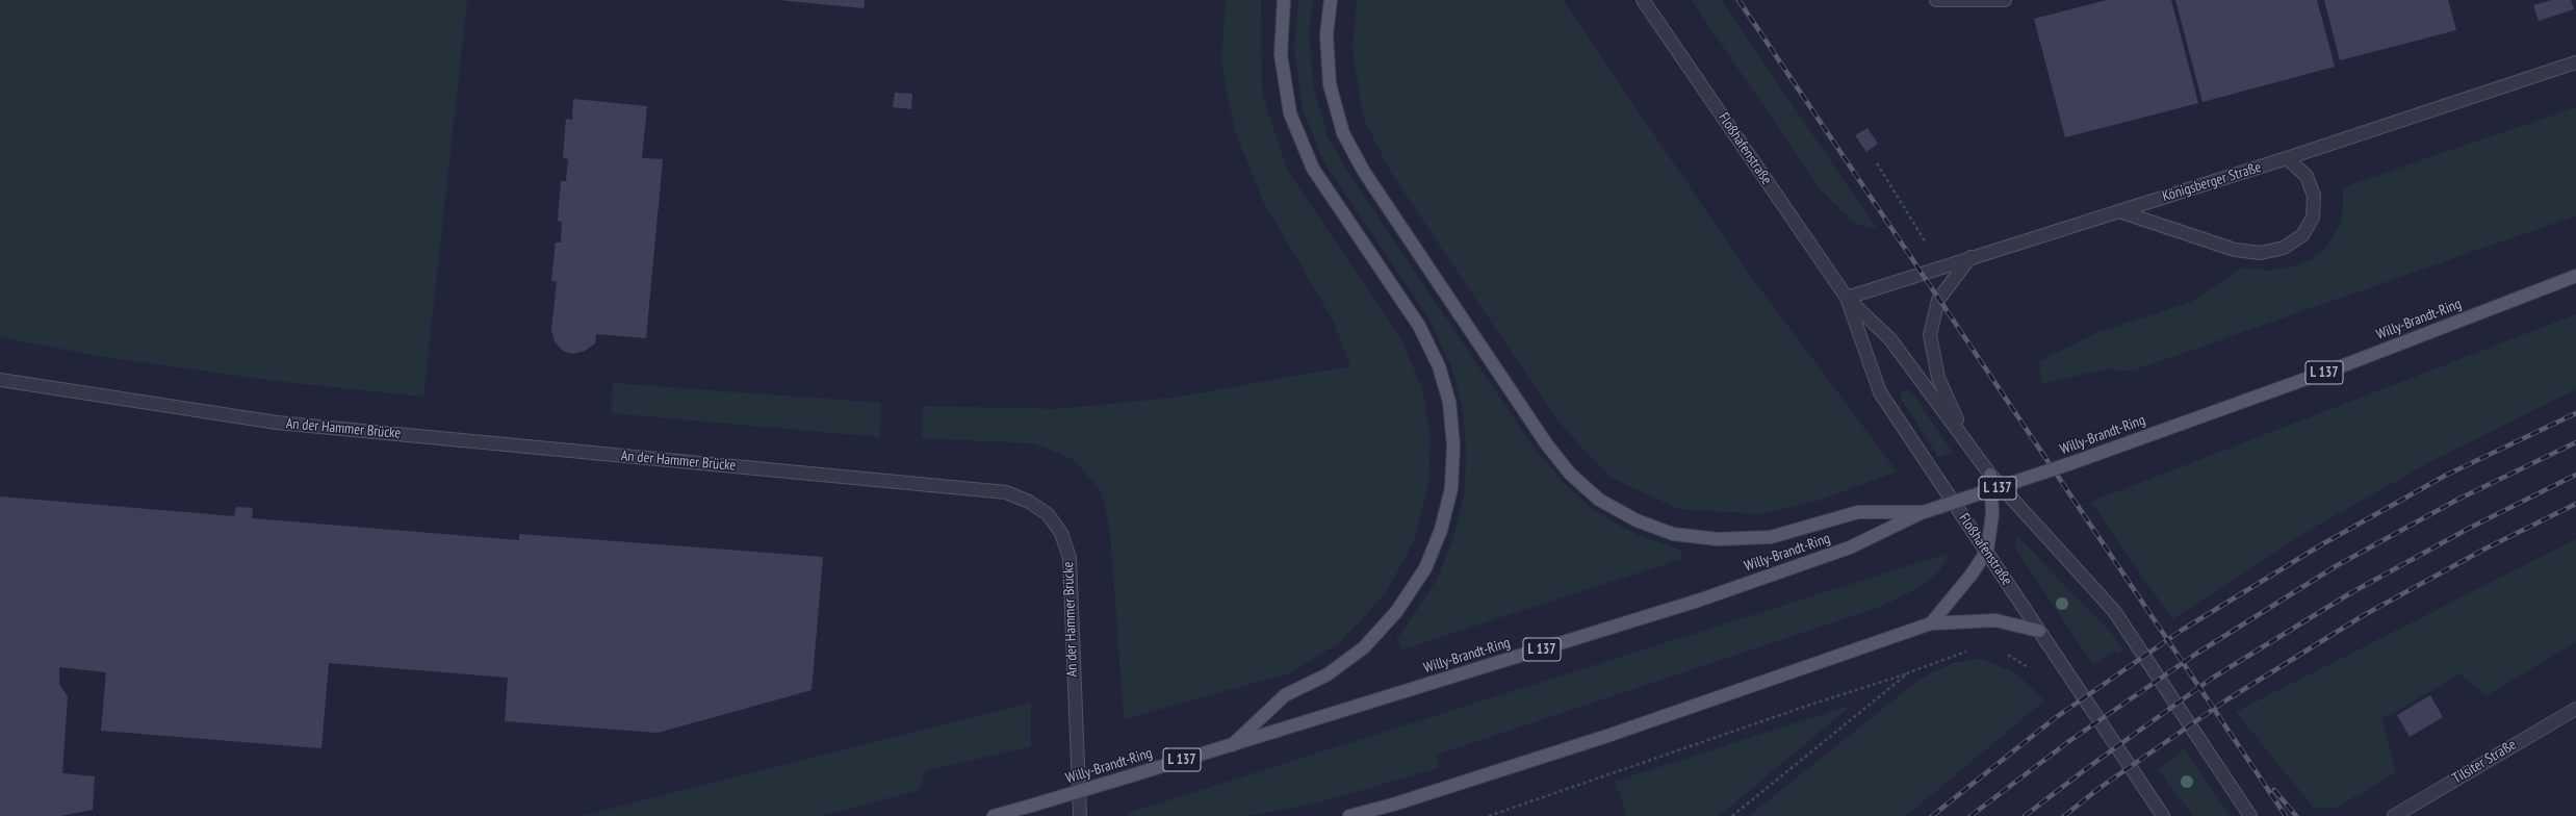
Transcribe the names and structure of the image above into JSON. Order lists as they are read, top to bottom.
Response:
{
  "streets": {
    "main road": ["Willy-Brandt-Ring", "L 137"],
    "street": [
      "Floßhafenstraße",
      "Königsberger Straße",
      "An der Hammer Brücke",
      "Tilsiter Straße"
    ]
  },
  "crossings": [
    ["Floßhafenstraße", "Königsberger Straße"]
  ]
}
